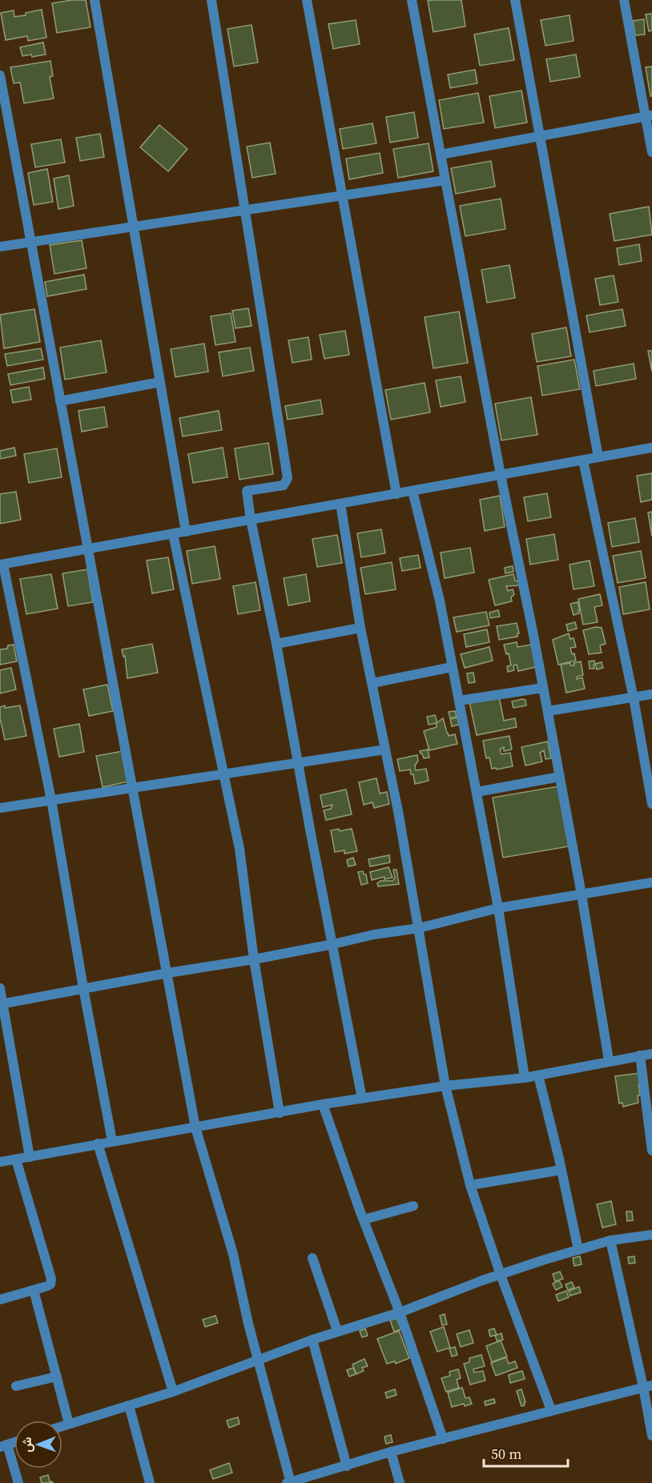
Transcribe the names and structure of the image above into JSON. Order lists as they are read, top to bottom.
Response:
{
  "scale_bar": "50 m",
  "north": "left"
}
